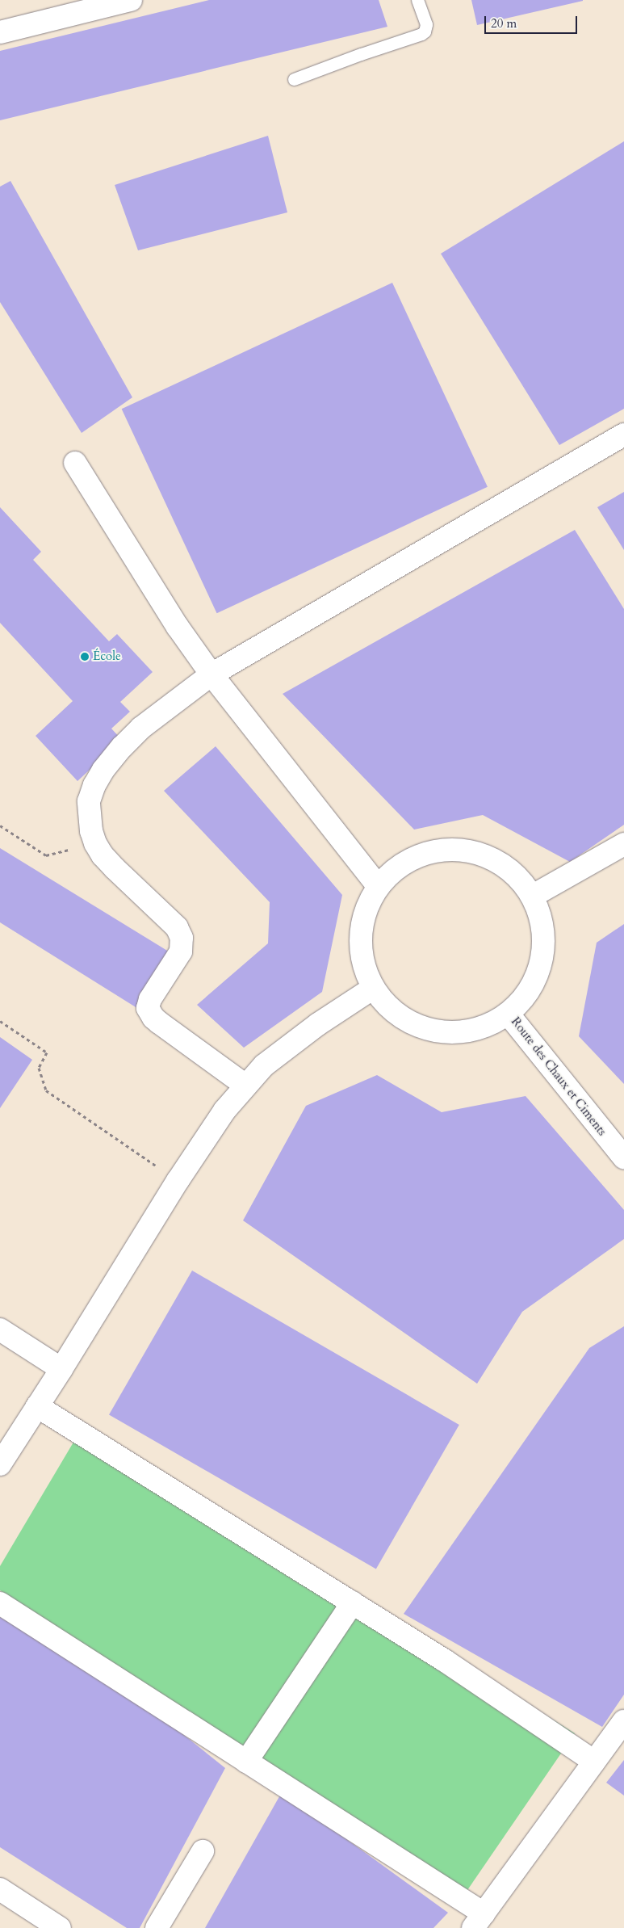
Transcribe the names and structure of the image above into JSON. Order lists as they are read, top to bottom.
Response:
{
  "streets": {
    "street": ["Route des Chaux et Ciments"]
  },
  "places": ["École"],
  "scale_bar": "20 m"
}
